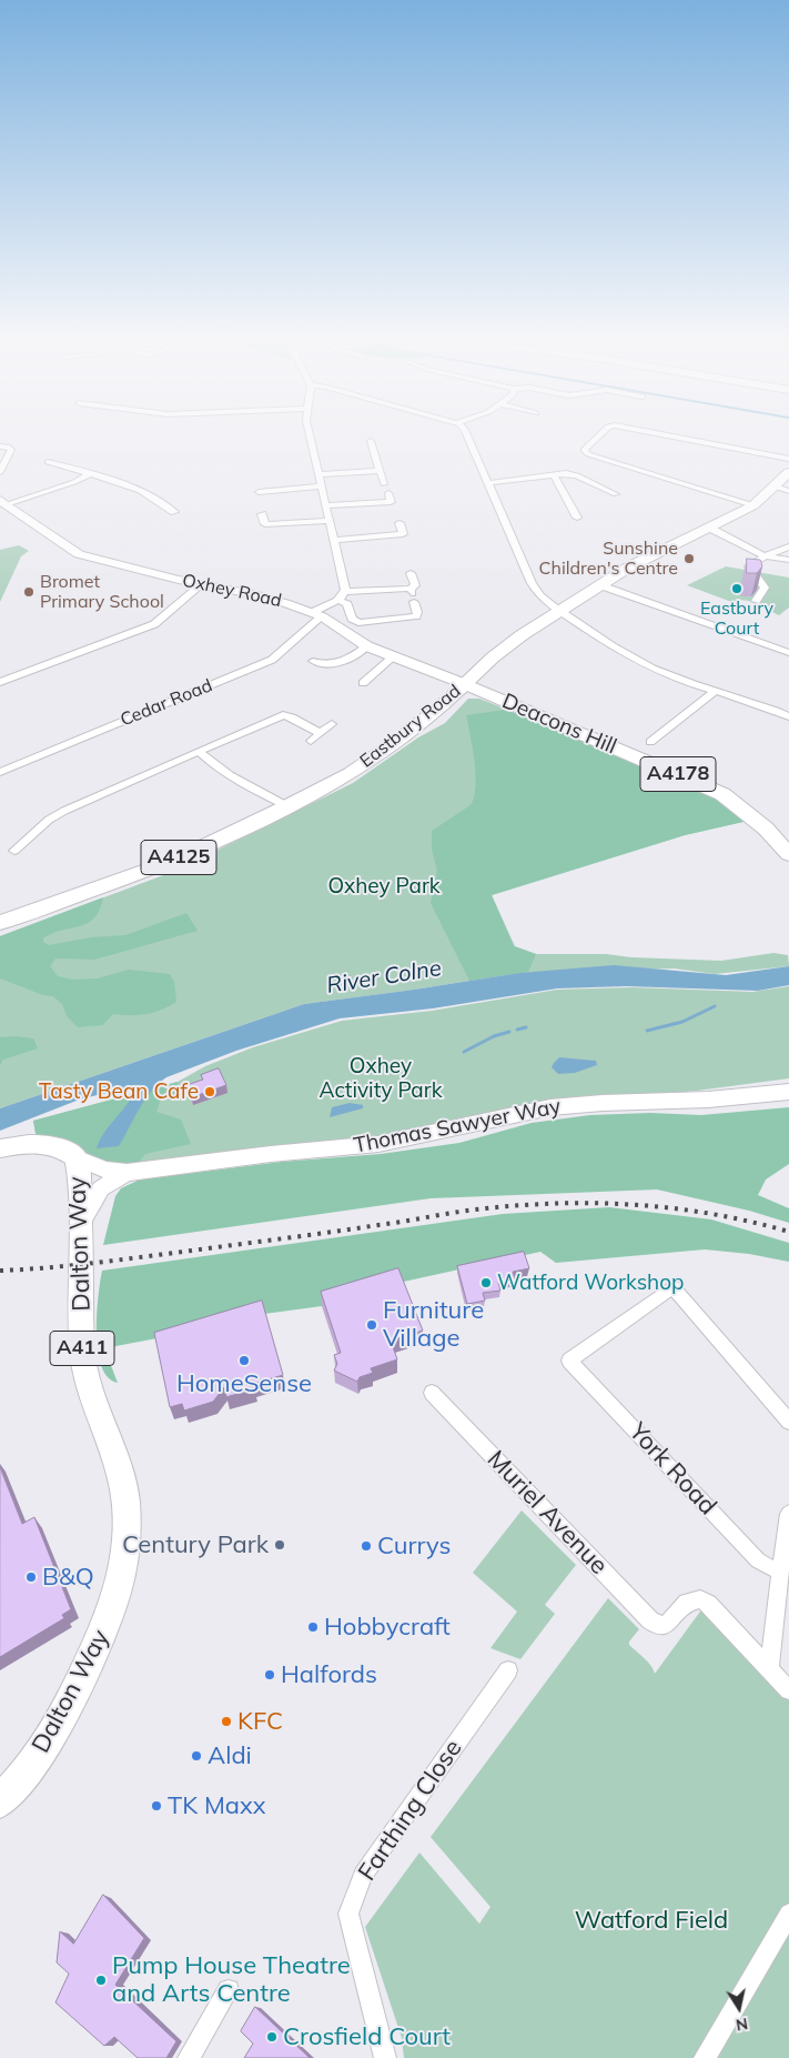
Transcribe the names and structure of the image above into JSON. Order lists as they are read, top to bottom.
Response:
{
  "streets": {
    "main road": [
      "Deacons Hill",
      "Eastbury Road",
      "A4178",
      "A4125",
      "Dalton Way",
      "A411"
    ],
    "street": [
      "Oxhey Road",
      "Cedar Road",
      "Thomas Sawyer Way",
      "York Road",
      "Muriel Avenue",
      "Farthing Close"
    ]
  },
  "crossings": [
    ["Oxhey Road", "Cedar Road"],
    ["Oxhey Road", "Deacons Hill"],
    ["Oxhey Road", "Eastbury Road"],
    ["Deacons Hill", "Eastbury Road"],
    ["Thomas Sawyer Way", "Dalton Way"]
  ],
  "water": ["River Colne"],
  "parks": ["Oxhey Park", "Oxhey Activity Park", "Watford Field"],
  "places": [
    "Sunshine Children's Centre",
    "Eastbury Court",
    "Bromet Primary School",
    "Tasty Bean Cafe",
    "Watford Workshop",
    "Furniture Village",
    "HomeSense",
    "Century Park",
    "Currys",
    "B&Q",
    "Hobbycraft",
    "Halfords",
    "KFC",
    "Aldi",
    "TK Maxx",
    "Pump House Theatre and Arts Centre",
    "Crosfield Court"
  ],
  "north": "bottom"
}
